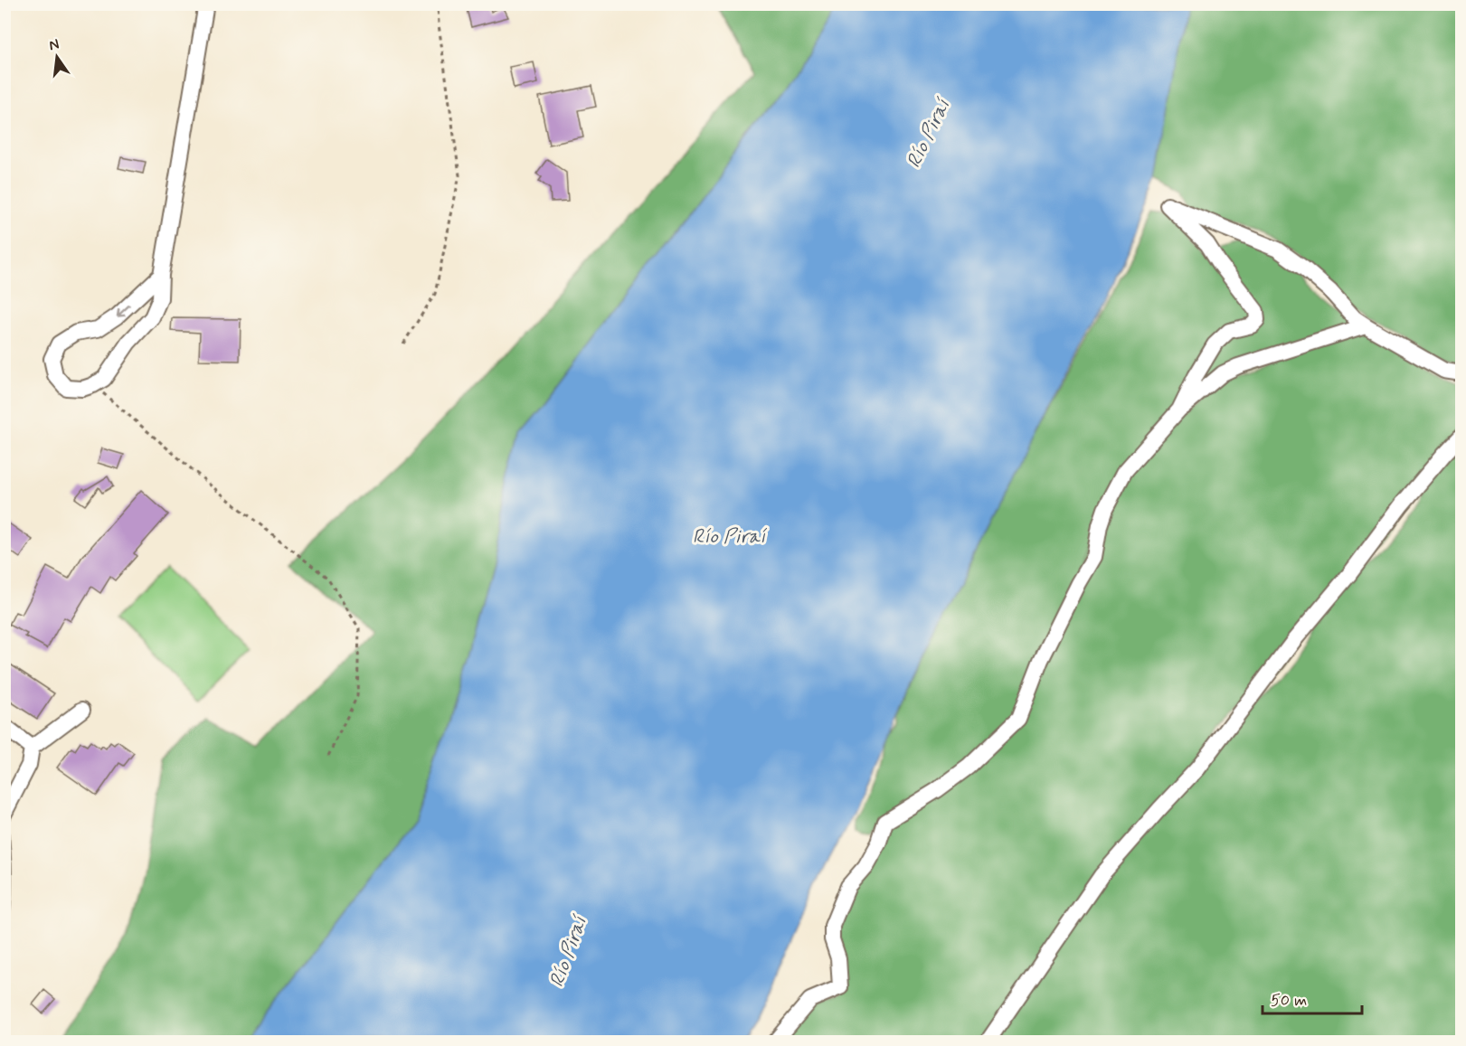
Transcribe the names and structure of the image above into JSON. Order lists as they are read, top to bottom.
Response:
{
  "water": ["Río Piraí"],
  "scale_bar": "50 m",
  "north": "top"
}
